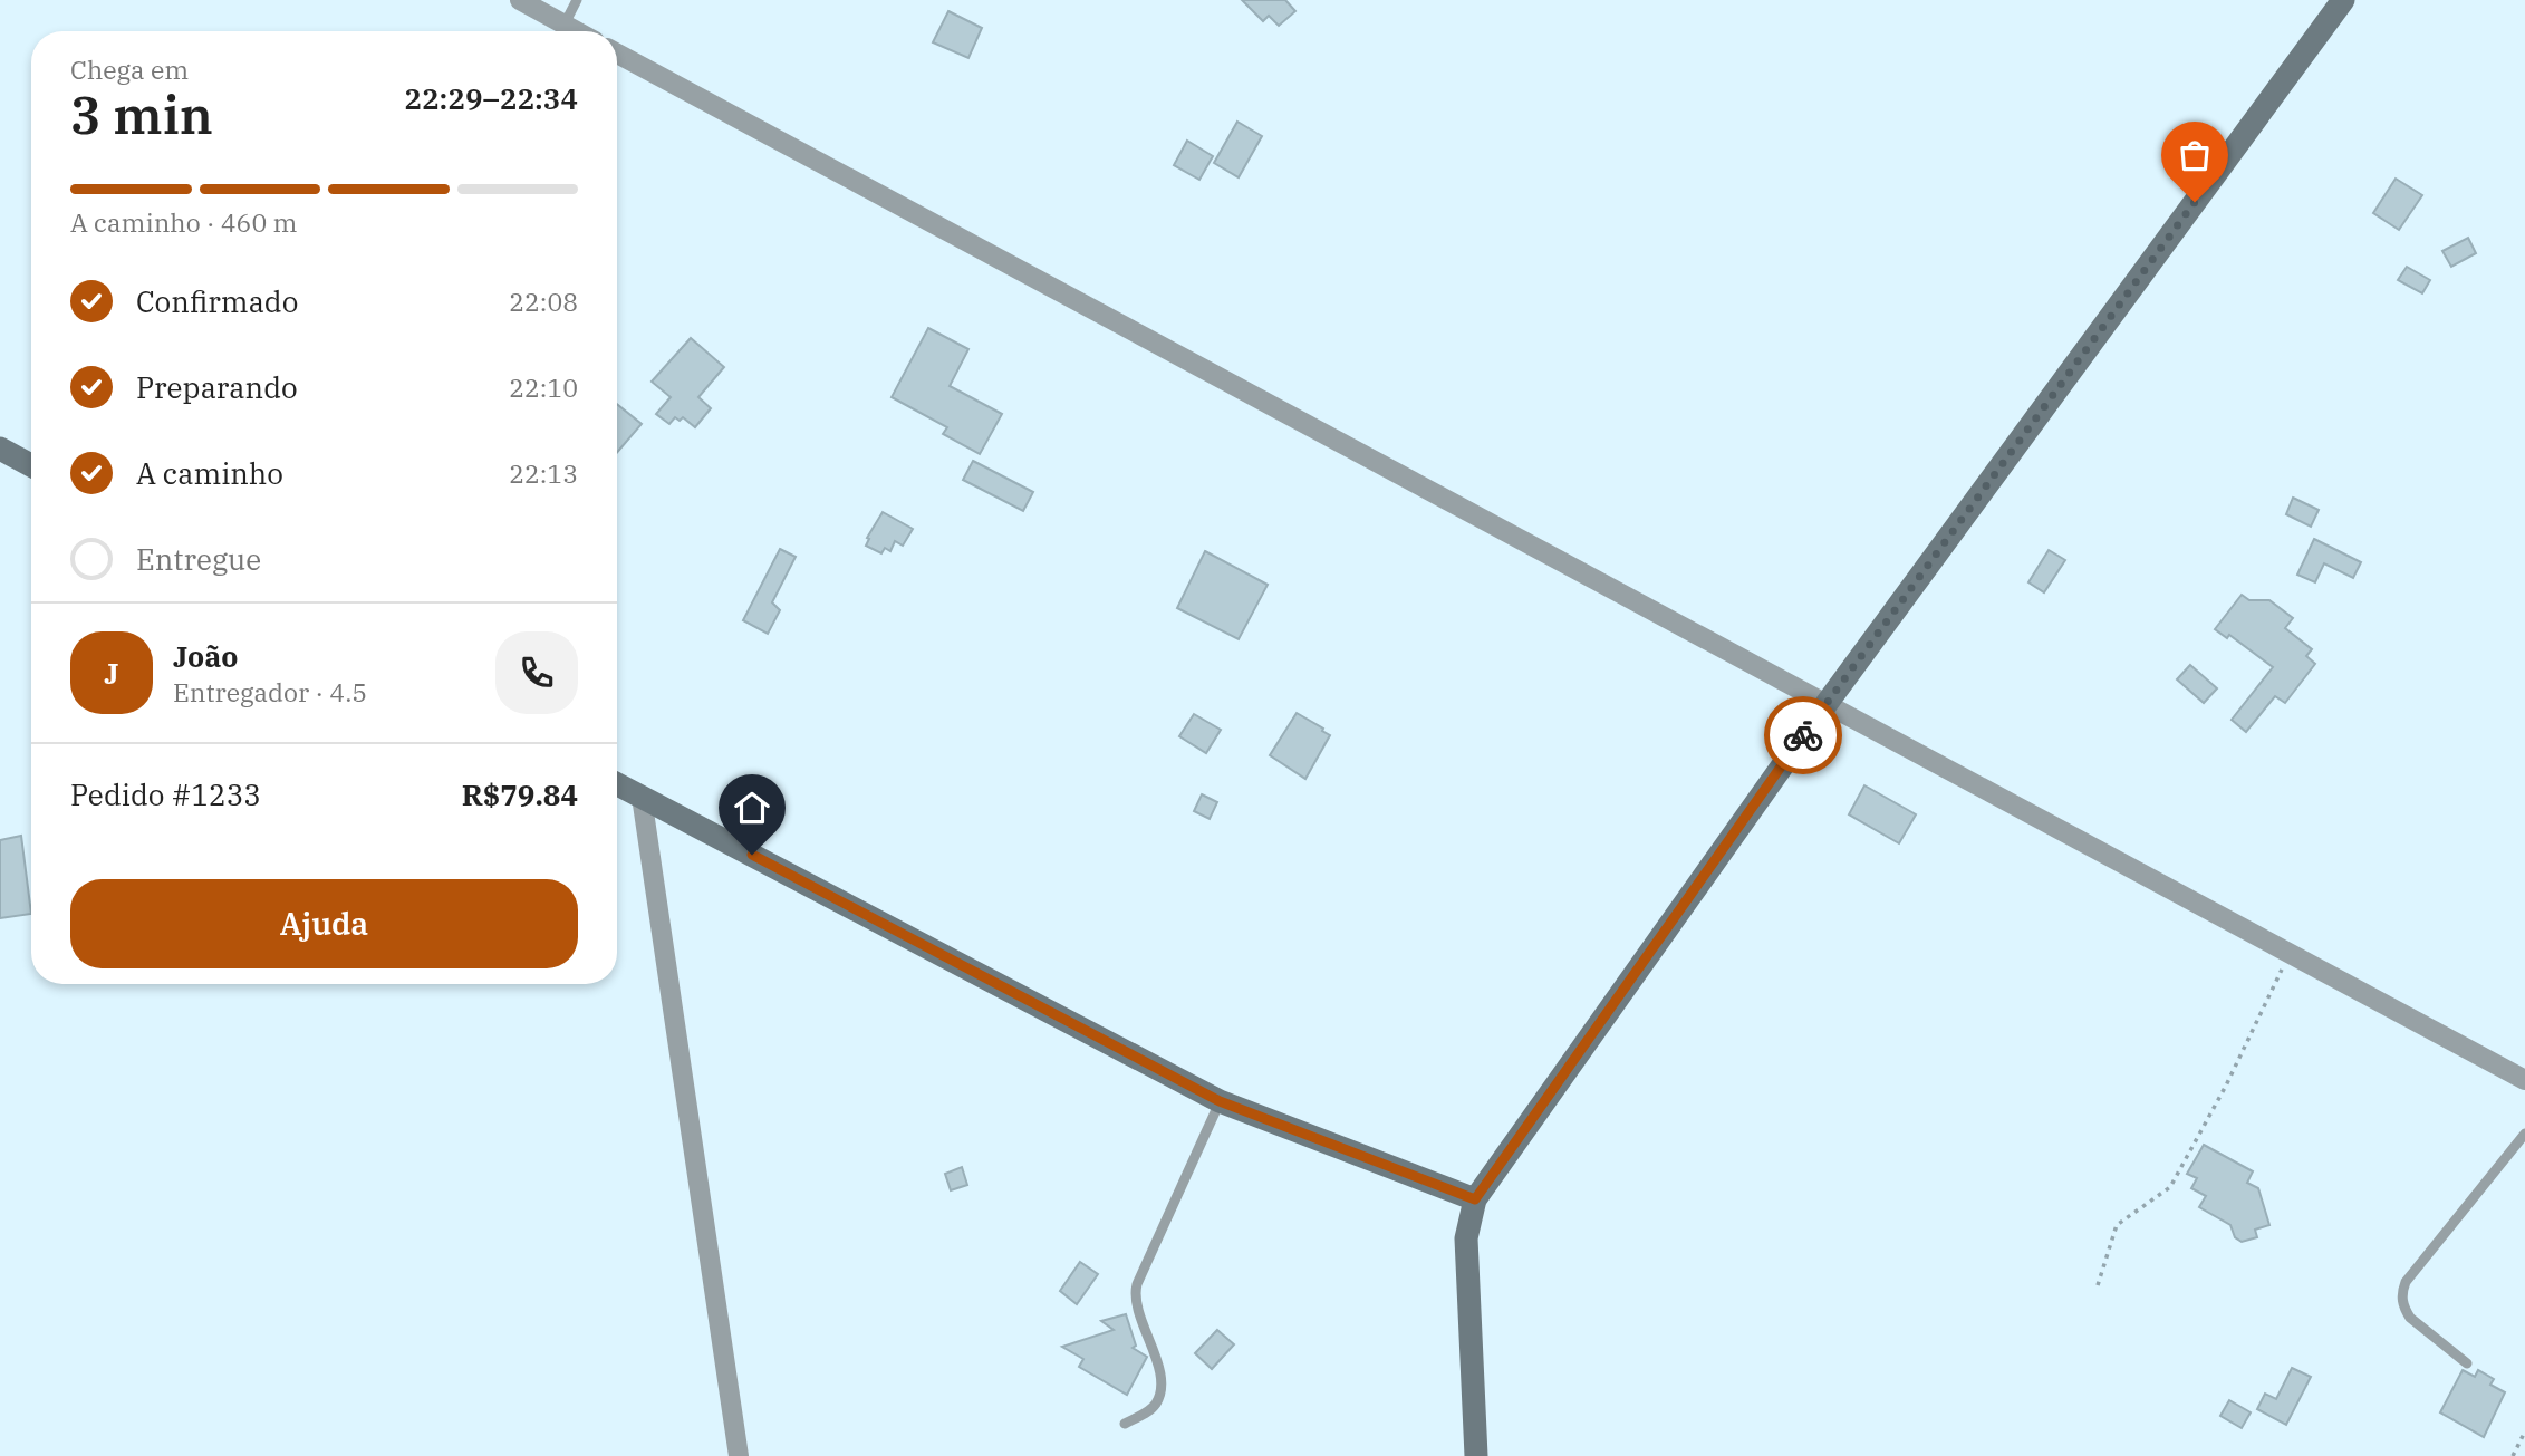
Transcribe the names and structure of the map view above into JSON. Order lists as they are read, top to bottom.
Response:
{
  "page": {
    "heading": ["3 min", "Chega em", "22:29–22:34"],
    "panel": [
      "João",
      "Entregador · 4.5",
      "Pedido #1233",
      "R$79.84"
    ],
    "bar": "A caminho · 460 m",
    "list": [
      ["Confirmado", "22:08"],
      ["Preparando", "22:10"],
      ["A caminho", "22:13"],
      "Entregue"
    ],
    "round": "J",
    "buttons": "Ajuda"
  }
}
